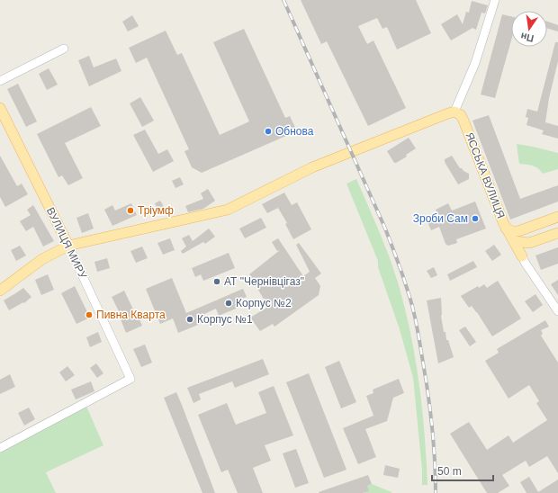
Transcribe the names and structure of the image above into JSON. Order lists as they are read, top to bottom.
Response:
{
  "streets": {
    "main road": ["ЯССЬКА ВУЛИЦЯ", "ВУЛИЦЯ МИРУ"]
  },
  "places": [
    "Обнова",
    "Тріумф",
    "Зроби Сам",
    "АТ \"Чернівцігаз\"",
    "Корпус №2",
    "Пивна Кварта",
    "Корпус №1"
  ],
  "scale_bar": "50 m",
  "north": "bottom"
}
